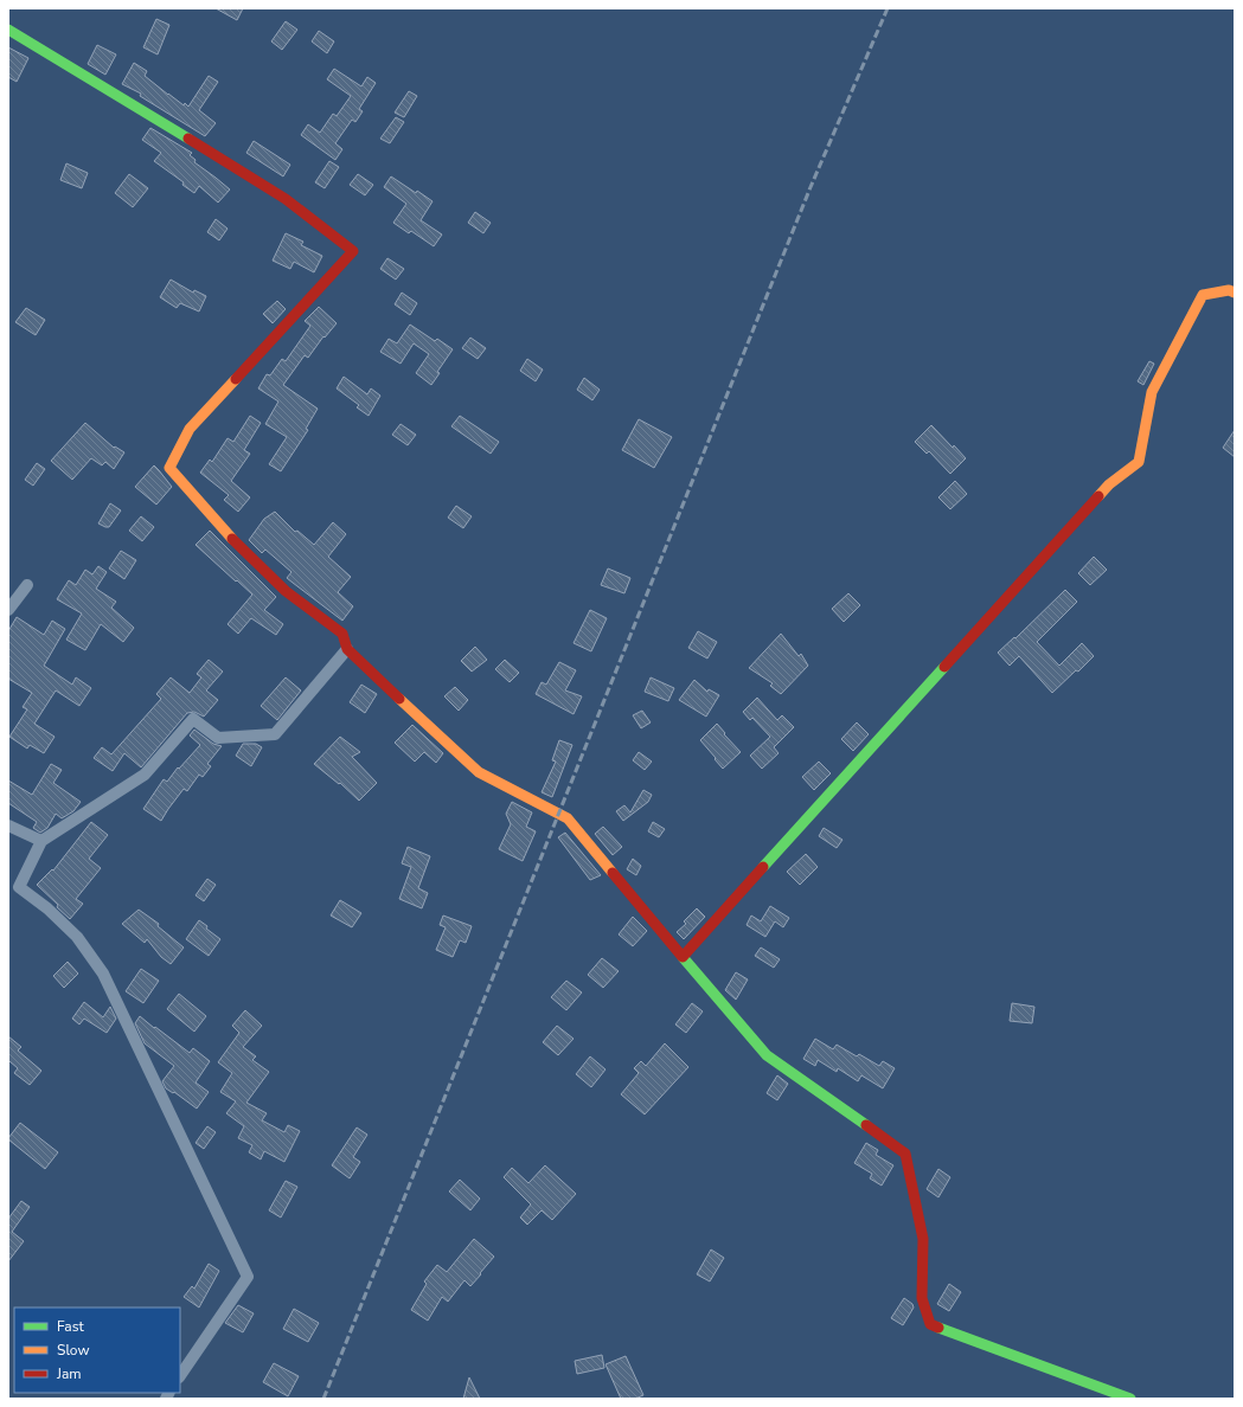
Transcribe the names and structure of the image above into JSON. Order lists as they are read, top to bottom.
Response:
{
  "legend": ["Fast", "Slow", "Jam"]
}
